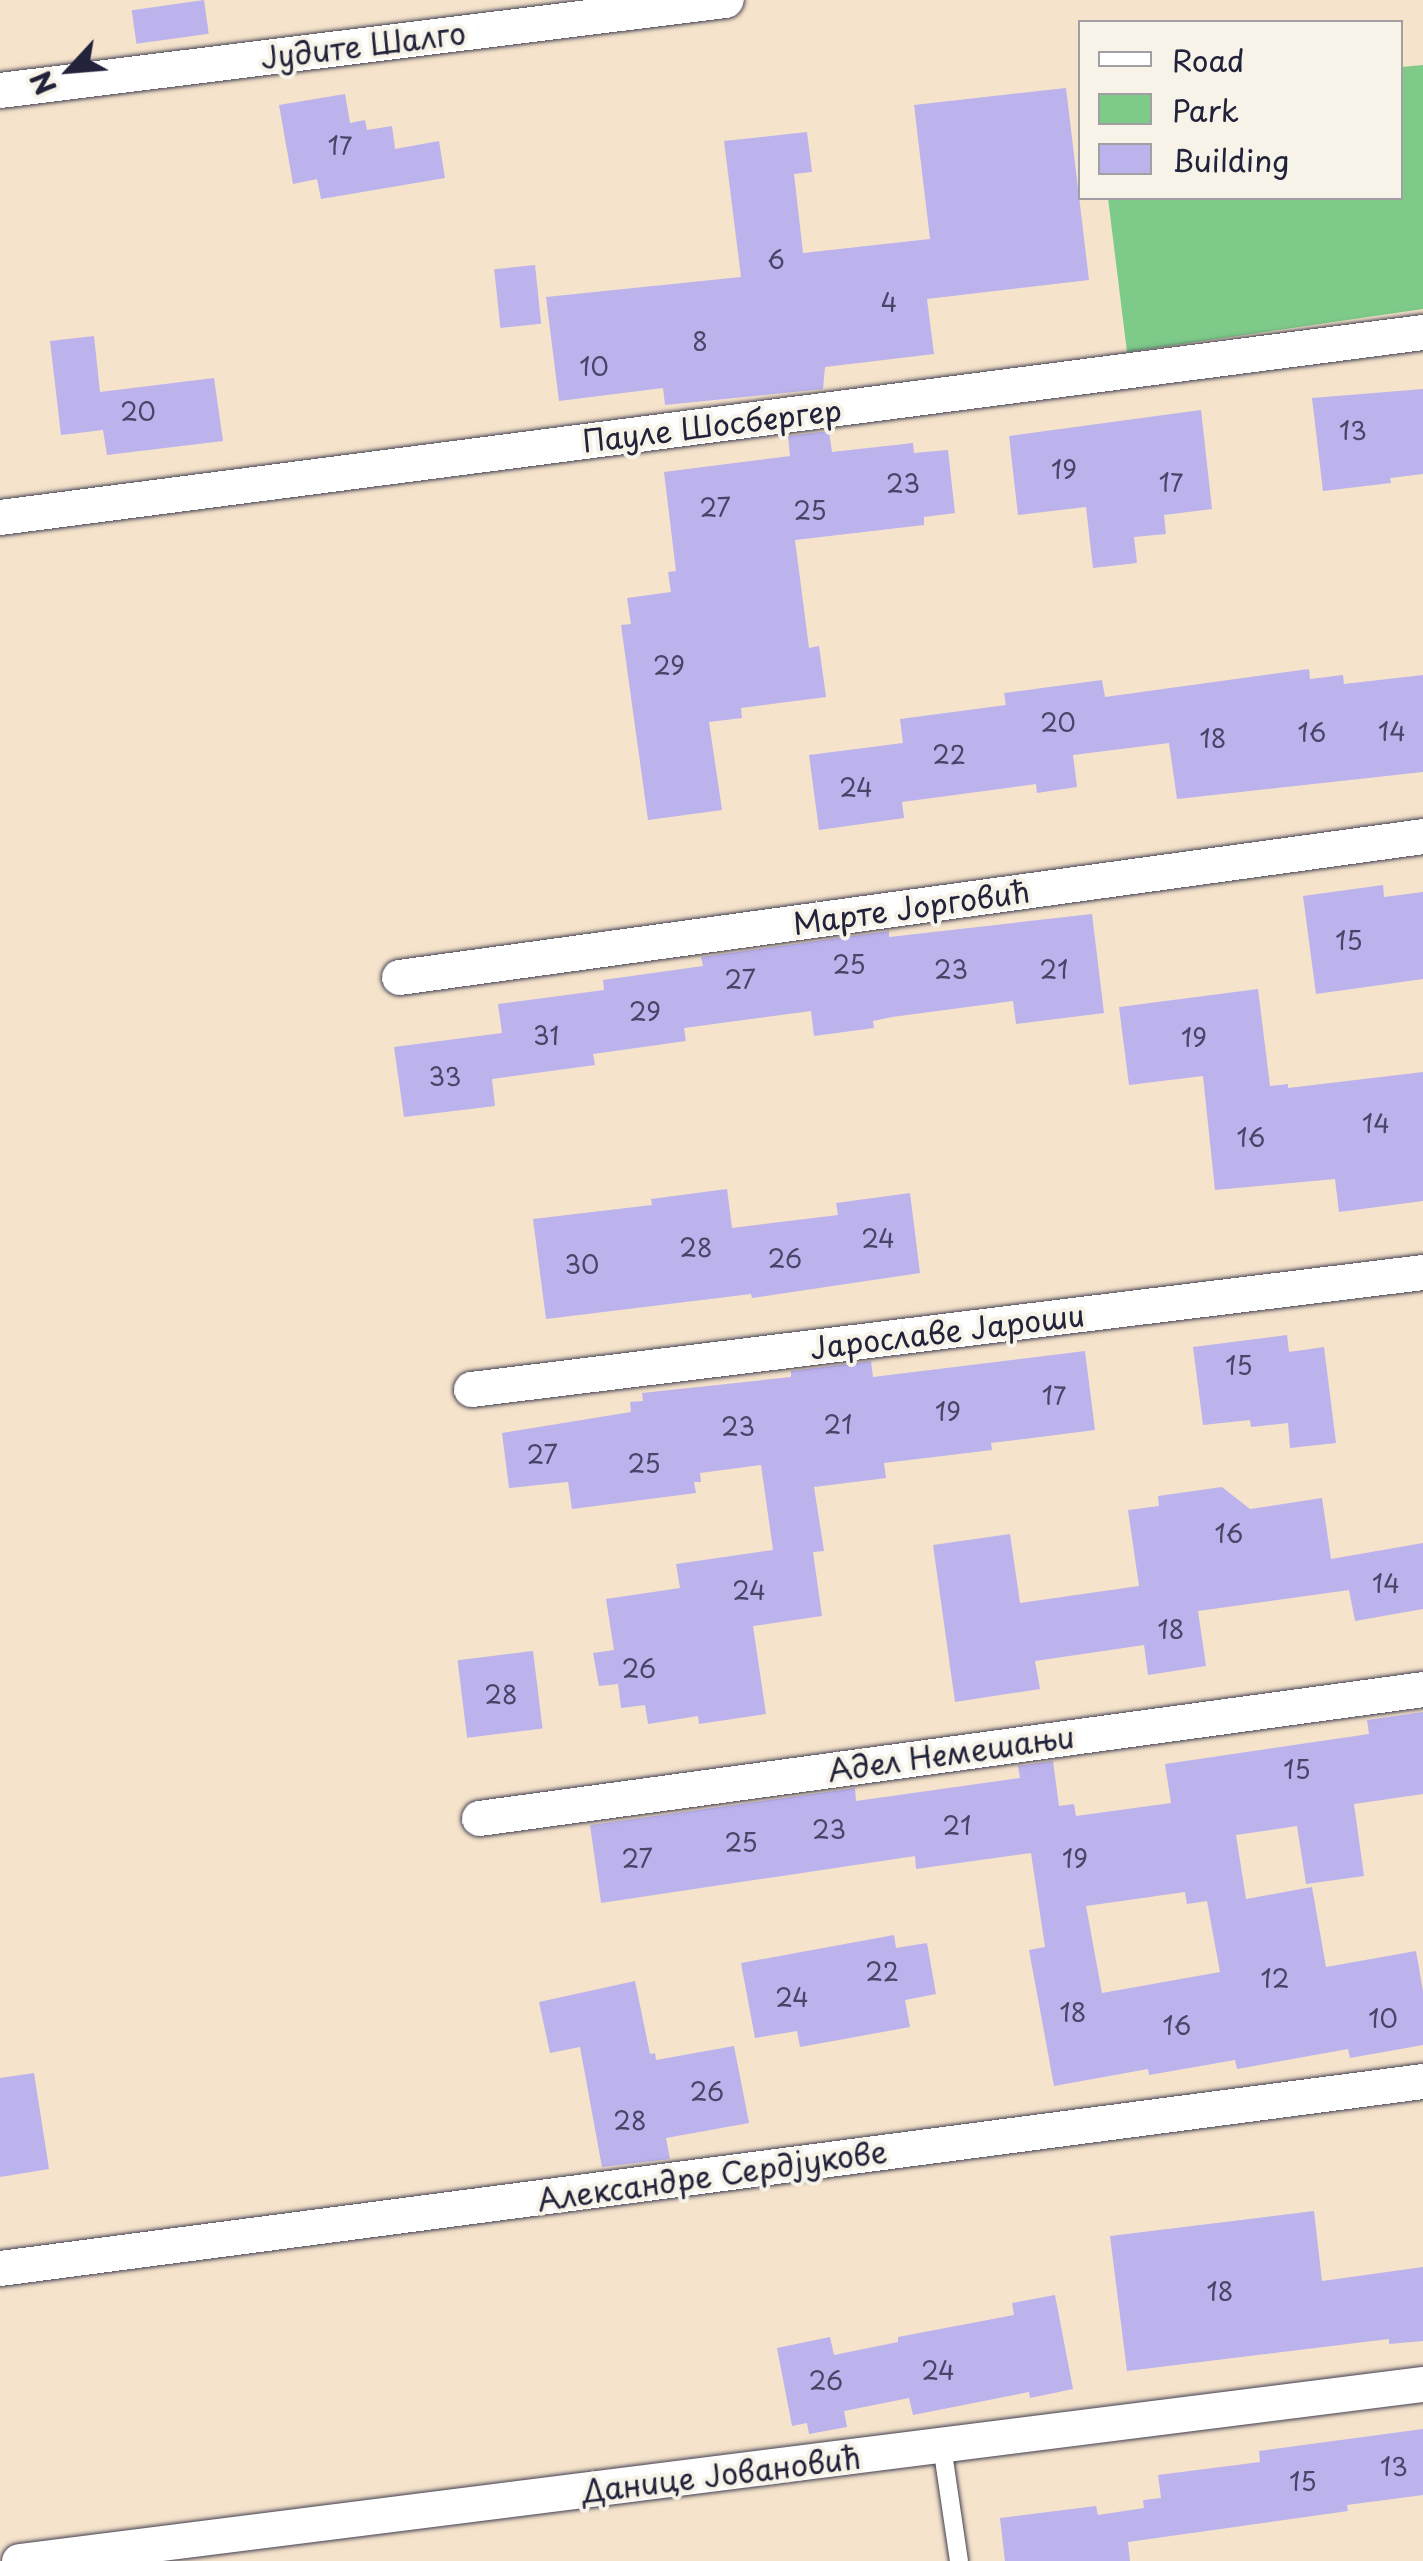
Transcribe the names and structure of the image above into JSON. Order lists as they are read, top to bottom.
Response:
{
  "streets": {
    "street": [
      "Јудите Шалго",
      "Пауле Шосбергер",
      "Марте Јорговић",
      "Јарославе Јароши",
      "Адел Немешањи",
      "Александре Сердјукове",
      "Данице Јовановић"
    ]
  },
  "house_numbers": [
    "17",
    "6",
    "4",
    "8",
    "10",
    "20",
    "13",
    "19",
    "17",
    "23",
    "27",
    "25",
    "29",
    "20",
    "14",
    "16",
    "18",
    "22",
    "24",
    "15",
    "25",
    "23",
    "21",
    "27",
    "29",
    "31",
    "19",
    "33",
    "14",
    "16",
    "24",
    "28",
    "26",
    "30",
    "15",
    "17",
    "19",
    "21",
    "23",
    "27",
    "25",
    "16",
    "14",
    "24",
    "18",
    "26",
    "28",
    "15",
    "21",
    "23",
    "25",
    "27",
    "19",
    "22",
    "12",
    "24",
    "18",
    "10",
    "16",
    "26",
    "28",
    "18",
    "24",
    "26",
    "13",
    "15"
  ],
  "legend": ["Road", "Park", "Building"],
  "north": "bottom left"
}
